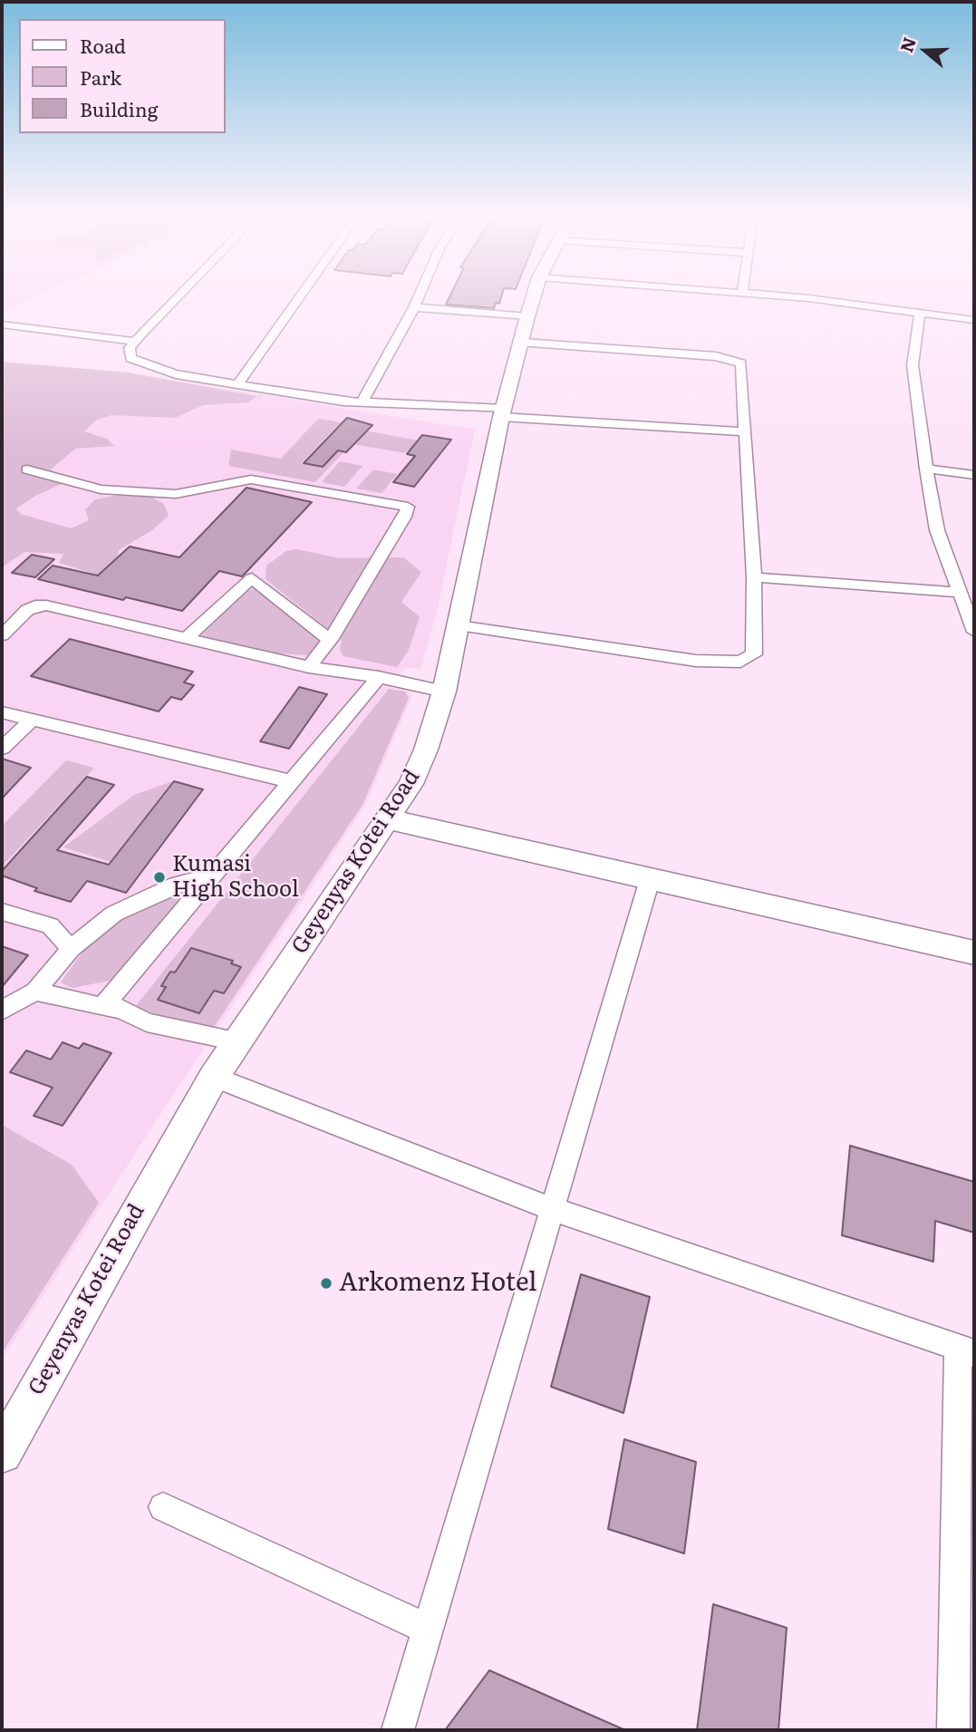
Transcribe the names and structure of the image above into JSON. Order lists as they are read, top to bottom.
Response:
{
  "streets": {
    "street": ["Geyenyas Kotei Road"]
  },
  "places": ["Kumasi High School", "Arkomenz Hotel"],
  "legend": ["Road", "Park", "Building"],
  "north": "left"
}
